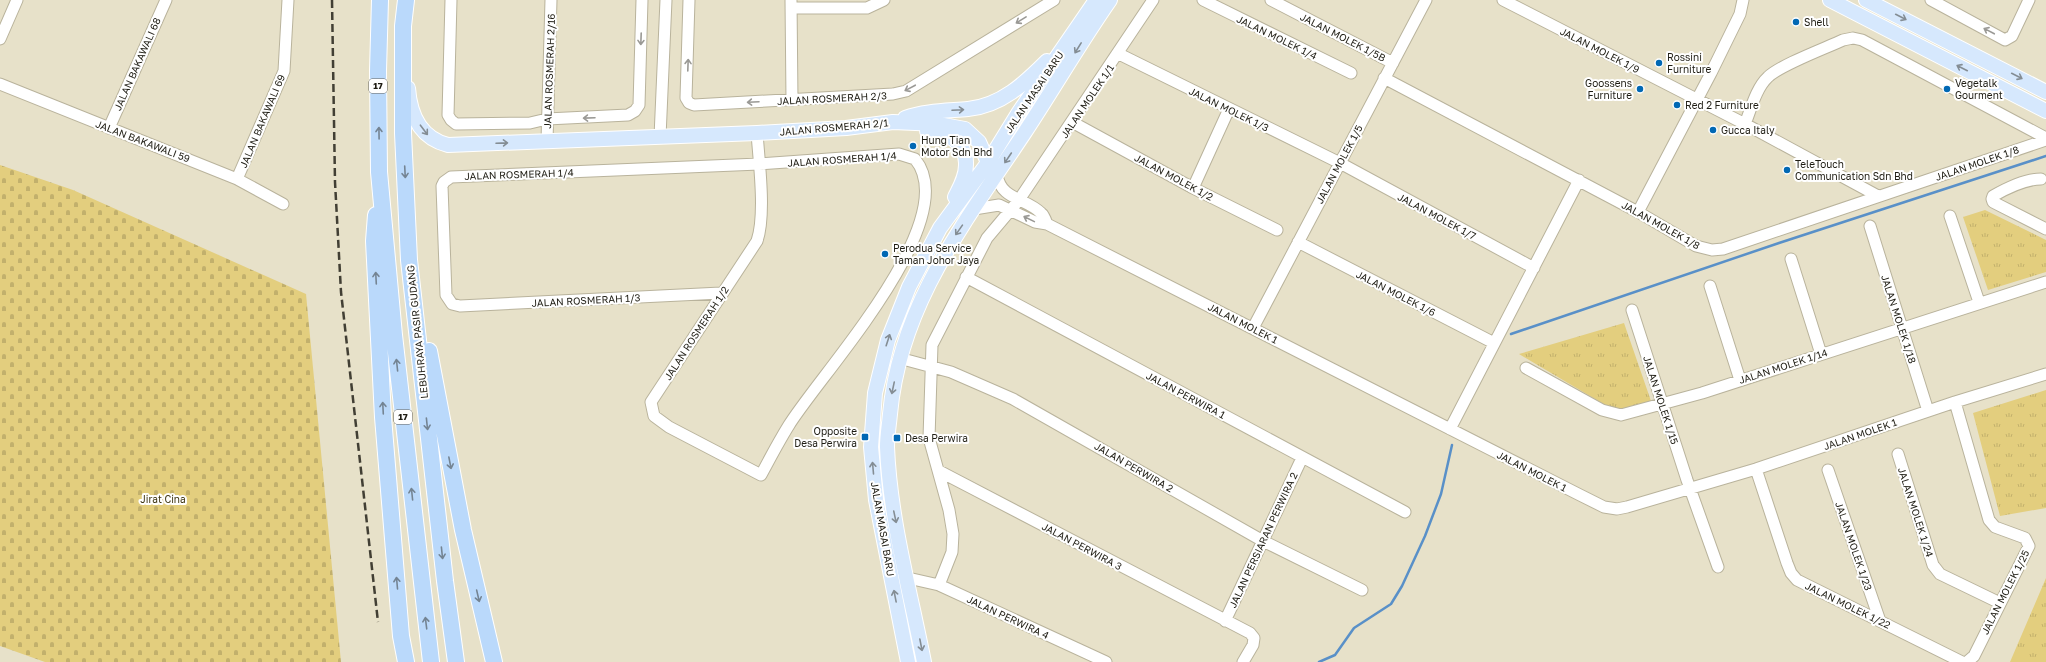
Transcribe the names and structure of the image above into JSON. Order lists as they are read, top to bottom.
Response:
{
  "streets": {
    "highway": ["17", "LEBUHRAYA PASIR GUDANG"],
    "main road": ["JALAN MASAI BARU", "JALAN ROSMERAH 2/1"],
    "street": [
      "JALAN MOLEK 1/4",
      "JALAN MOLEK 1/5B",
      "JALAN MOLEK 1/9",
      "JALAN BAKAWALI 68",
      "JALAN ROSMERAH 2/16",
      "JALAN ROSMERAH 2/3",
      "JALAN MOLEK 1/1",
      "JALAN MOLEK 1/3",
      "JALAN BAKAWALI 69",
      "JALAN BAKAWALI 59",
      "JALAN ROSMERAH 1/4",
      "JALAN MOLEK 1/8",
      "JALAN MOLEK 1/5",
      "JALAN MOLEK 1/2",
      "JALAN MOLEK 1/7",
      "JALAN MOLEK 1/6",
      "JALAN ROSMERAH 1/3",
      "JALAN MOLEK 1/18",
      "JALAN MOLEK 1",
      "JALAN ROSMERAH 1/2",
      "JALAN MOLEK 1/14",
      "JALAN PERWIRA 1",
      "JALAN MOLEK 1/15",
      "JALAN PERWIRA 2",
      "JALAN MOLEK 1/24",
      "JALAN PERSIARAN PERWIRA 2",
      "JALAN PERWIRA 3",
      "JALAN MOLEK 1/23",
      "JALAN MOLEK 1/25",
      "JALAN MOLEK 1/22",
      "JALAN PERWIRA 4"
    ]
  },
  "crossings": [
    ["JALAN MOLEK 1/5B", "JALAN MOLEK 1/5"],
    ["JALAN MOLEK 1/9", "JALAN MOLEK 1/8"],
    ["JALAN BAKAWALI 68", "JALAN BAKAWALI 59"],
    ["JALAN ROSMERAH 2/16", "JALAN ROSMERAH 2/1"],
    ["JALAN MASAI BARU", "JALAN ROSMERAH 2/1"],
    ["JALAN MASAI BARU", "JALAN MOLEK 1"],
    ["JALAN MASAI BARU", "JALAN PERWIRA 2"],
    ["JALAN MASAI BARU", "JALAN PERWIRA 4"],
    ["JALAN MOLEK 1/1", "JALAN MOLEK 1/3"],
    ["JALAN MOLEK 1/1", "JALAN MOLEK 1/2"],
    ["JALAN MOLEK 1/1", "JALAN MOLEK 1"],
    ["JALAN MOLEK 1/1", "JALAN PERWIRA 1"],
    ["JALAN MOLEK 1/1", "JALAN PERWIRA 2"],
    ["JALAN MOLEK 1/1", "JALAN PERWIRA 3"],
    ["JALAN MOLEK 1/1", "JALAN PERWIRA 4"],
    ["JALAN MOLEK 1/3", "JALAN MOLEK 1/5"],
    ["JALAN MOLEK 1/3", "JALAN MOLEK 1/7"],
    ["JALAN BAKAWALI 69", "JALAN BAKAWALI 59"],
    ["JALAN ROSMERAH 2/1", "LEBUHRAYA PASIR GUDANG"],
    ["JALAN ROSMERAH 2/1", "JALAN ROSMERAH 1/2"],
    ["JALAN ROSMERAH 1/4", "JALAN ROSMERAH 1/3"],
    ["JALAN ROSMERAH 1/4", "JALAN ROSMERAH 1/2"],
    ["JALAN MOLEK 1/8", "JALAN MOLEK 1/5"],
    ["JALAN MOLEK 1/5", "JALAN MOLEK 1/7"],
    ["JALAN MOLEK 1/5", "JALAN MOLEK 1/6"],
    ["JALAN MOLEK 1/5", "JALAN MOLEK 1"],
    ["JALAN ROSMERAH 1/3", "JALAN ROSMERAH 1/2"],
    ["JALAN MOLEK 1/18", "JALAN MOLEK 1"],
    ["JALAN MOLEK 1/18", "JALAN MOLEK 1/14"],
    ["JALAN MOLEK 1", "JALAN MOLEK 1/15"],
    ["JALAN MOLEK 1", "JALAN MOLEK 1/25"],
    ["JALAN MOLEK 1", "JALAN MOLEK 1/22"],
    ["JALAN MOLEK 1/14", "JALAN MOLEK 1/15"],
    ["JALAN PERWIRA 1", "JALAN PERSIARAN PERWIRA 2"],
    ["JALAN PERWIRA 2", "JALAN PERSIARAN PERWIRA 2"],
    ["JALAN MOLEK 1/24", "JALAN MOLEK 1/25"],
    ["JALAN PERSIARAN PERWIRA 2", "JALAN PERWIRA 3"],
    ["JALAN MOLEK 1/23", "JALAN MOLEK 1/22"]
  ],
  "parks": ["Jirat Cina"],
  "places": {
    "other": [
      "Shell",
      "Rossini Furniture",
      "Goossens Furniture",
      "Vegetalk Gourment",
      "Red 2 Furniture",
      "Gucca Italy",
      "Hung Tian Motor Sdn Bhd",
      "TeleTouch Communication Sdn Bhd",
      "Perodua Service Taman Johor Jaya"
    ],
    "transit": ["Opposite Desa Perwira", "Desa Perwira"]
  }
}
